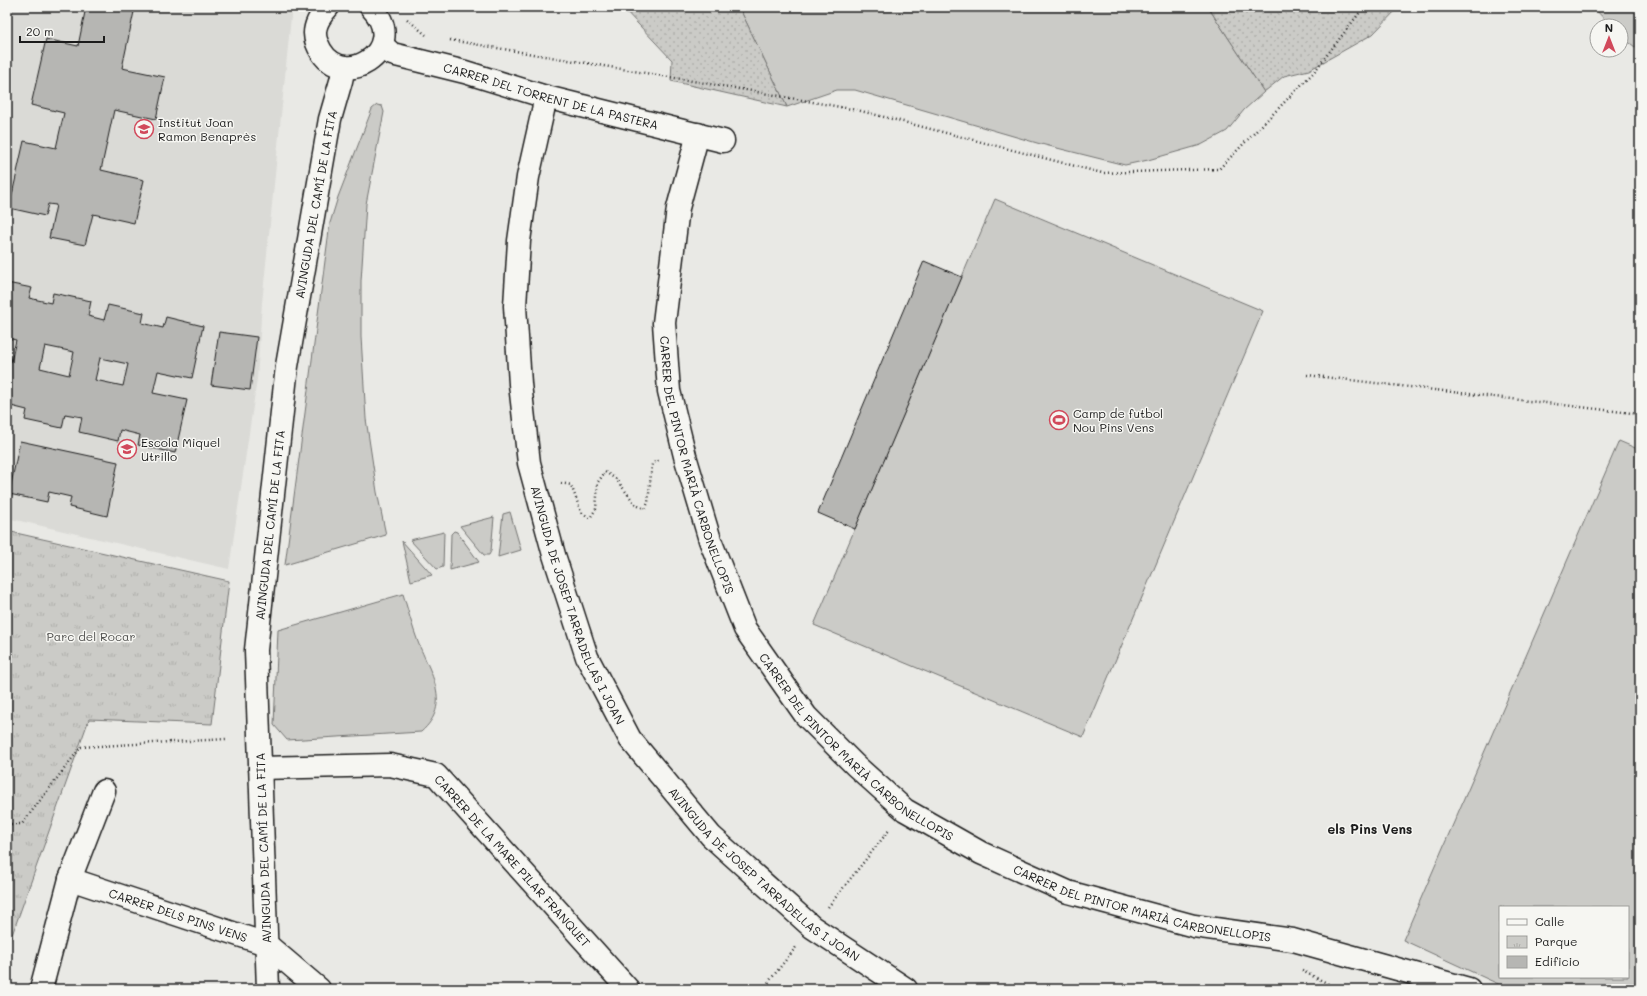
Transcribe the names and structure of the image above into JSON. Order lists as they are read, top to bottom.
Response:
{
  "streets": {
    "street": [
      "CARRER DEL TORRENT DE LA PASTERA",
      "AVINGUDA DEL CAMÍ DE LA FITA",
      "CARRER DEL PINTOR MARIÀ CARBONELLOPIS",
      "AVINGUDA DE JOSEP TARRADELLAS I JOAN",
      "CARRER DE LA MARE PILAR FRANQUET",
      "CARRER DELS PINS VENS"
    ]
  },
  "crossings": [
    ["CARRER DEL TORRENT DE LA PASTERA", "CARRER DEL PINTOR MARIÀ CARBONELLOPIS"],
    ["CARRER DEL TORRENT DE LA PASTERA", "AVINGUDA DE JOSEP TARRADELLAS I JOAN"],
    ["AVINGUDA DEL CAMÍ DE LA FITA", "CARRER DE LA MARE PILAR FRANQUET"],
    ["AVINGUDA DEL CAMÍ DE LA FITA", "CARRER DELS PINS VENS"]
  ],
  "districts": ["els Pins Vens"],
  "parks": ["Parc del Rocar"],
  "places": {
    "school or university": ["Institut Joan Ramon Benaprès", "Escola Miquel Utrillo"],
    "sports": ["Camp de futbol Nou Pins Vens"]
  },
  "legend": ["Calle", "Parque", "Edificio"],
  "scale_bar": "20 m",
  "north": "top"
}
